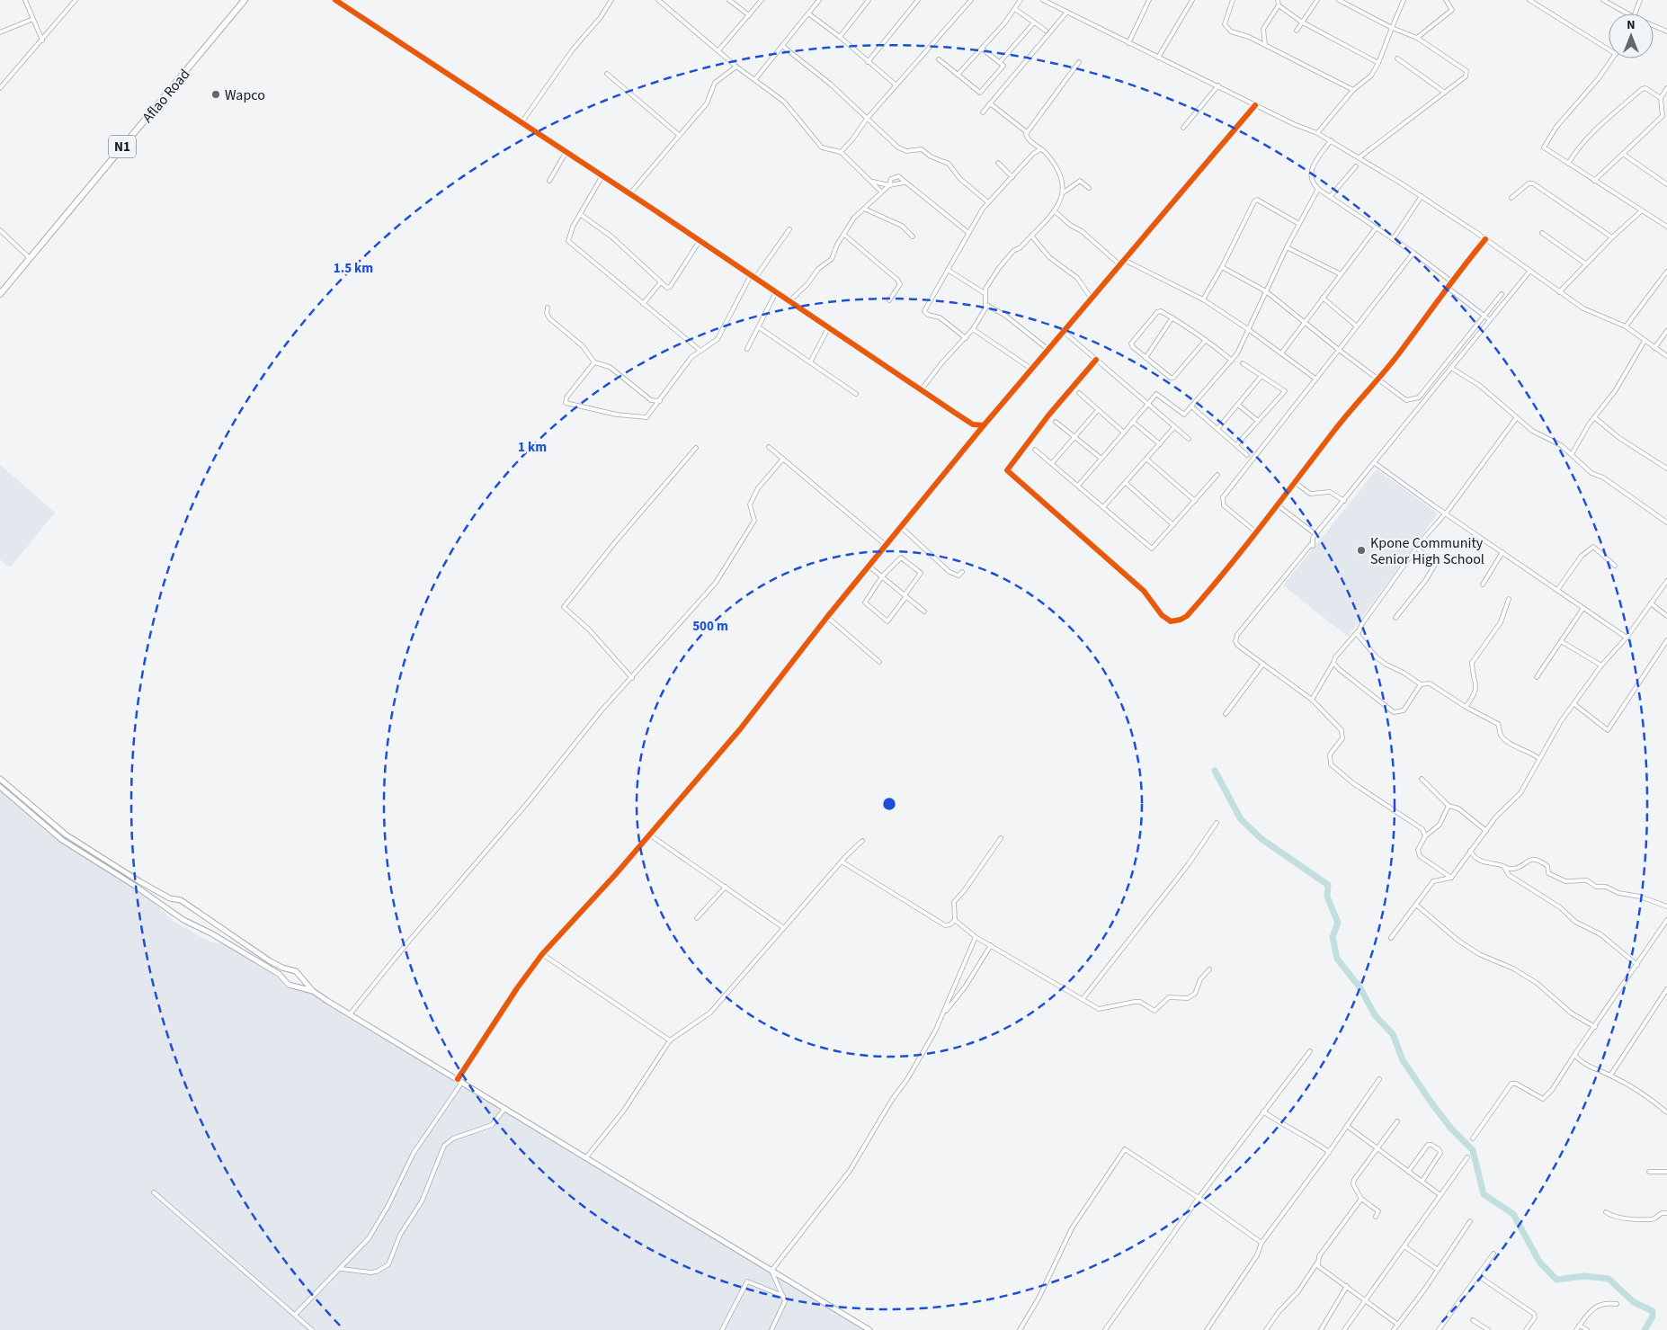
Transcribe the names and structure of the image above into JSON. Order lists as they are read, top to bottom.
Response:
{
  "streets": {
    "highway": ["Aflao Road", "N1"]
  },
  "places": ["Wapco", "Kpone Community Senior High School"],
  "north": "top",
  "rings": ["1.5 km", "1 km", "500 m"]
}
